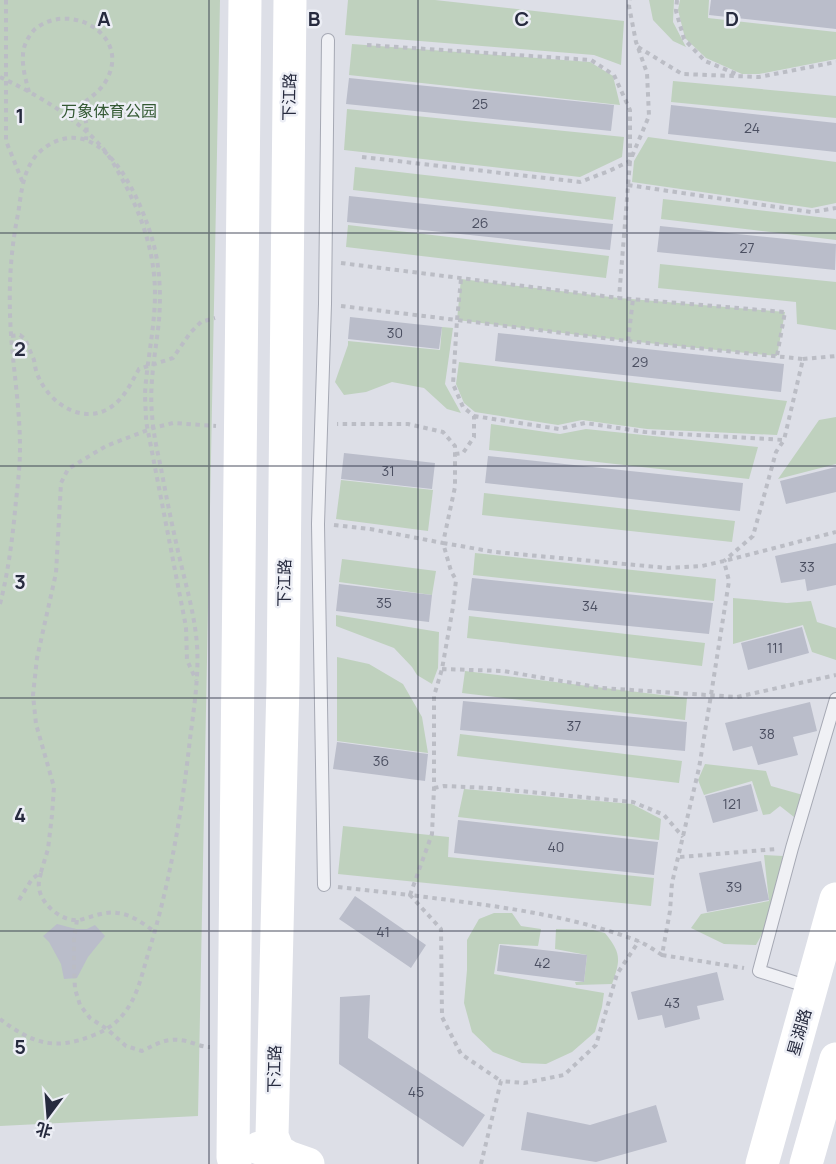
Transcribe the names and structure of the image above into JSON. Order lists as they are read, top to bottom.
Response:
{
  "streets": {
    "main road": ["下江路", "星湖路"]
  },
  "parks": ["万象体育公园"],
  "house_numbers": [
    "25",
    "24",
    "26",
    "27",
    "30",
    "29",
    "31",
    "33",
    "35",
    "34",
    "111",
    "37",
    "38",
    "36",
    "121",
    "40",
    "39",
    "41",
    "42",
    "43",
    "45"
  ],
  "north": "bottom",
  "grid": {
    "columns": [
      "A",
      "B",
      "C",
      "D"
    ],
    "rows": [
      "1",
      "2",
      "3",
      "4",
      "5"
    ]
  }
}
